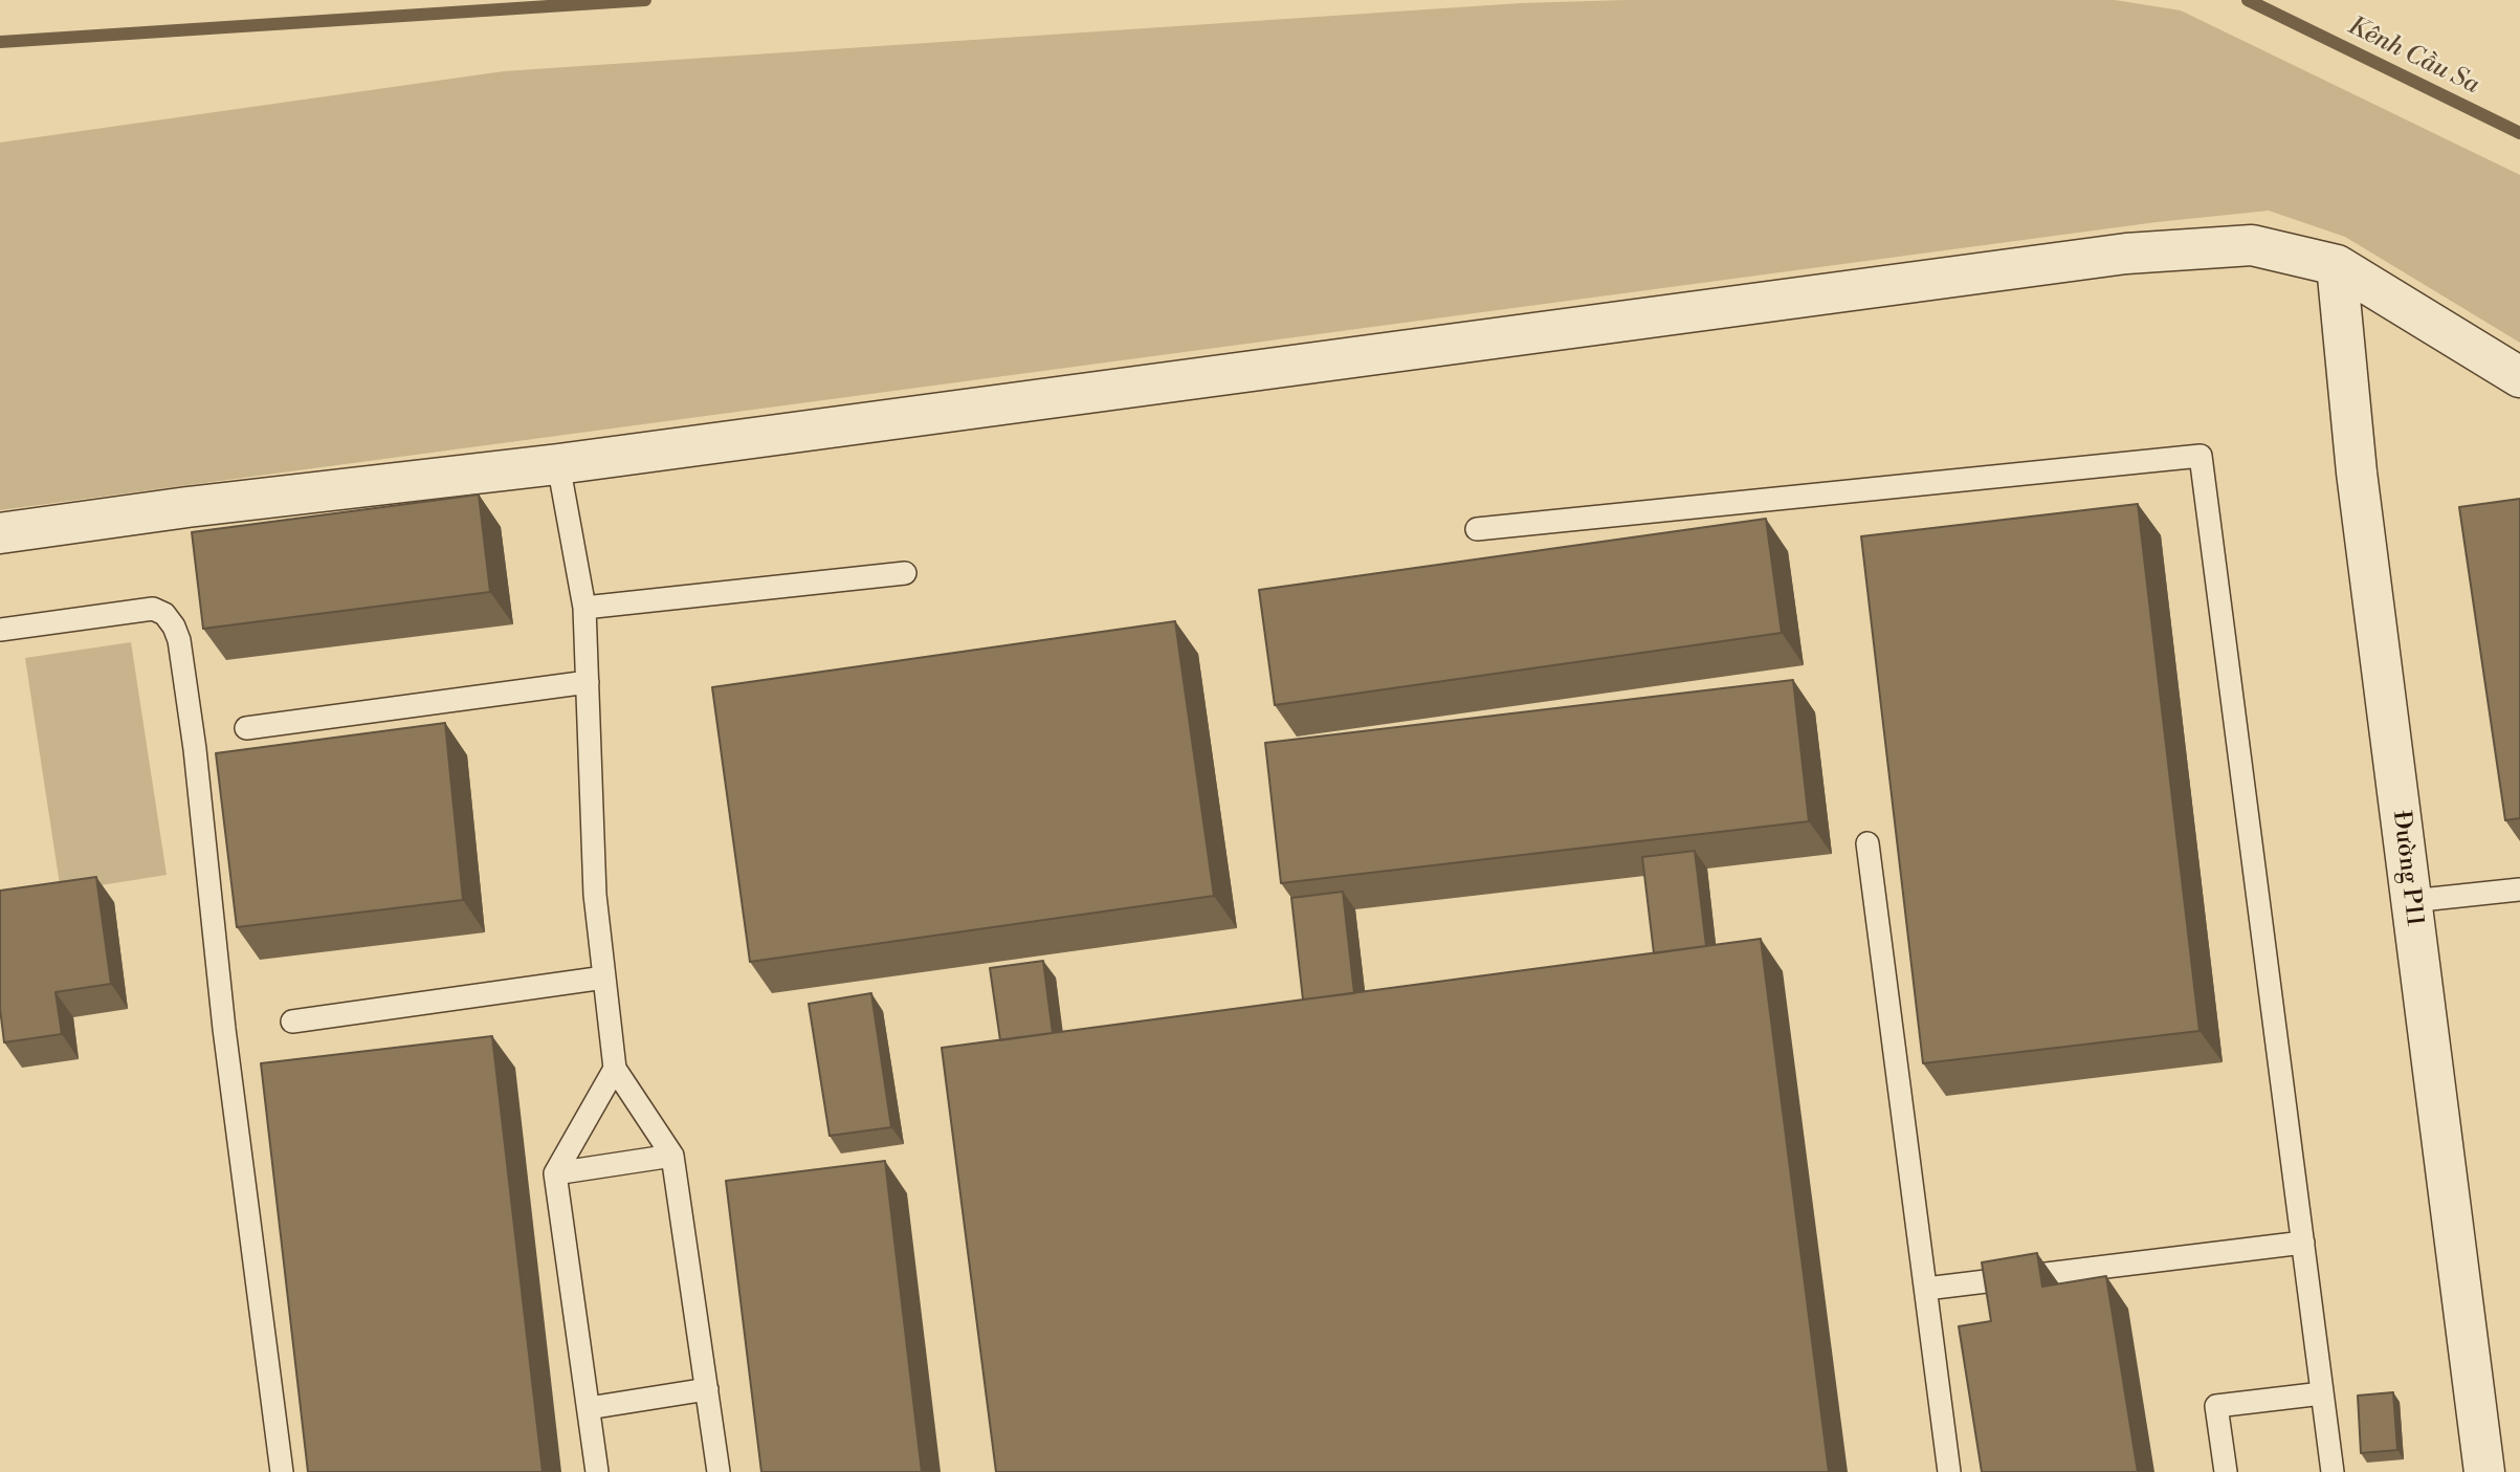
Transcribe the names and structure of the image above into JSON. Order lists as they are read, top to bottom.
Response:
{
  "streets": {
    "street": ["Đường P11"]
  },
  "water": ["Kênh Cầu Sa"]
}
